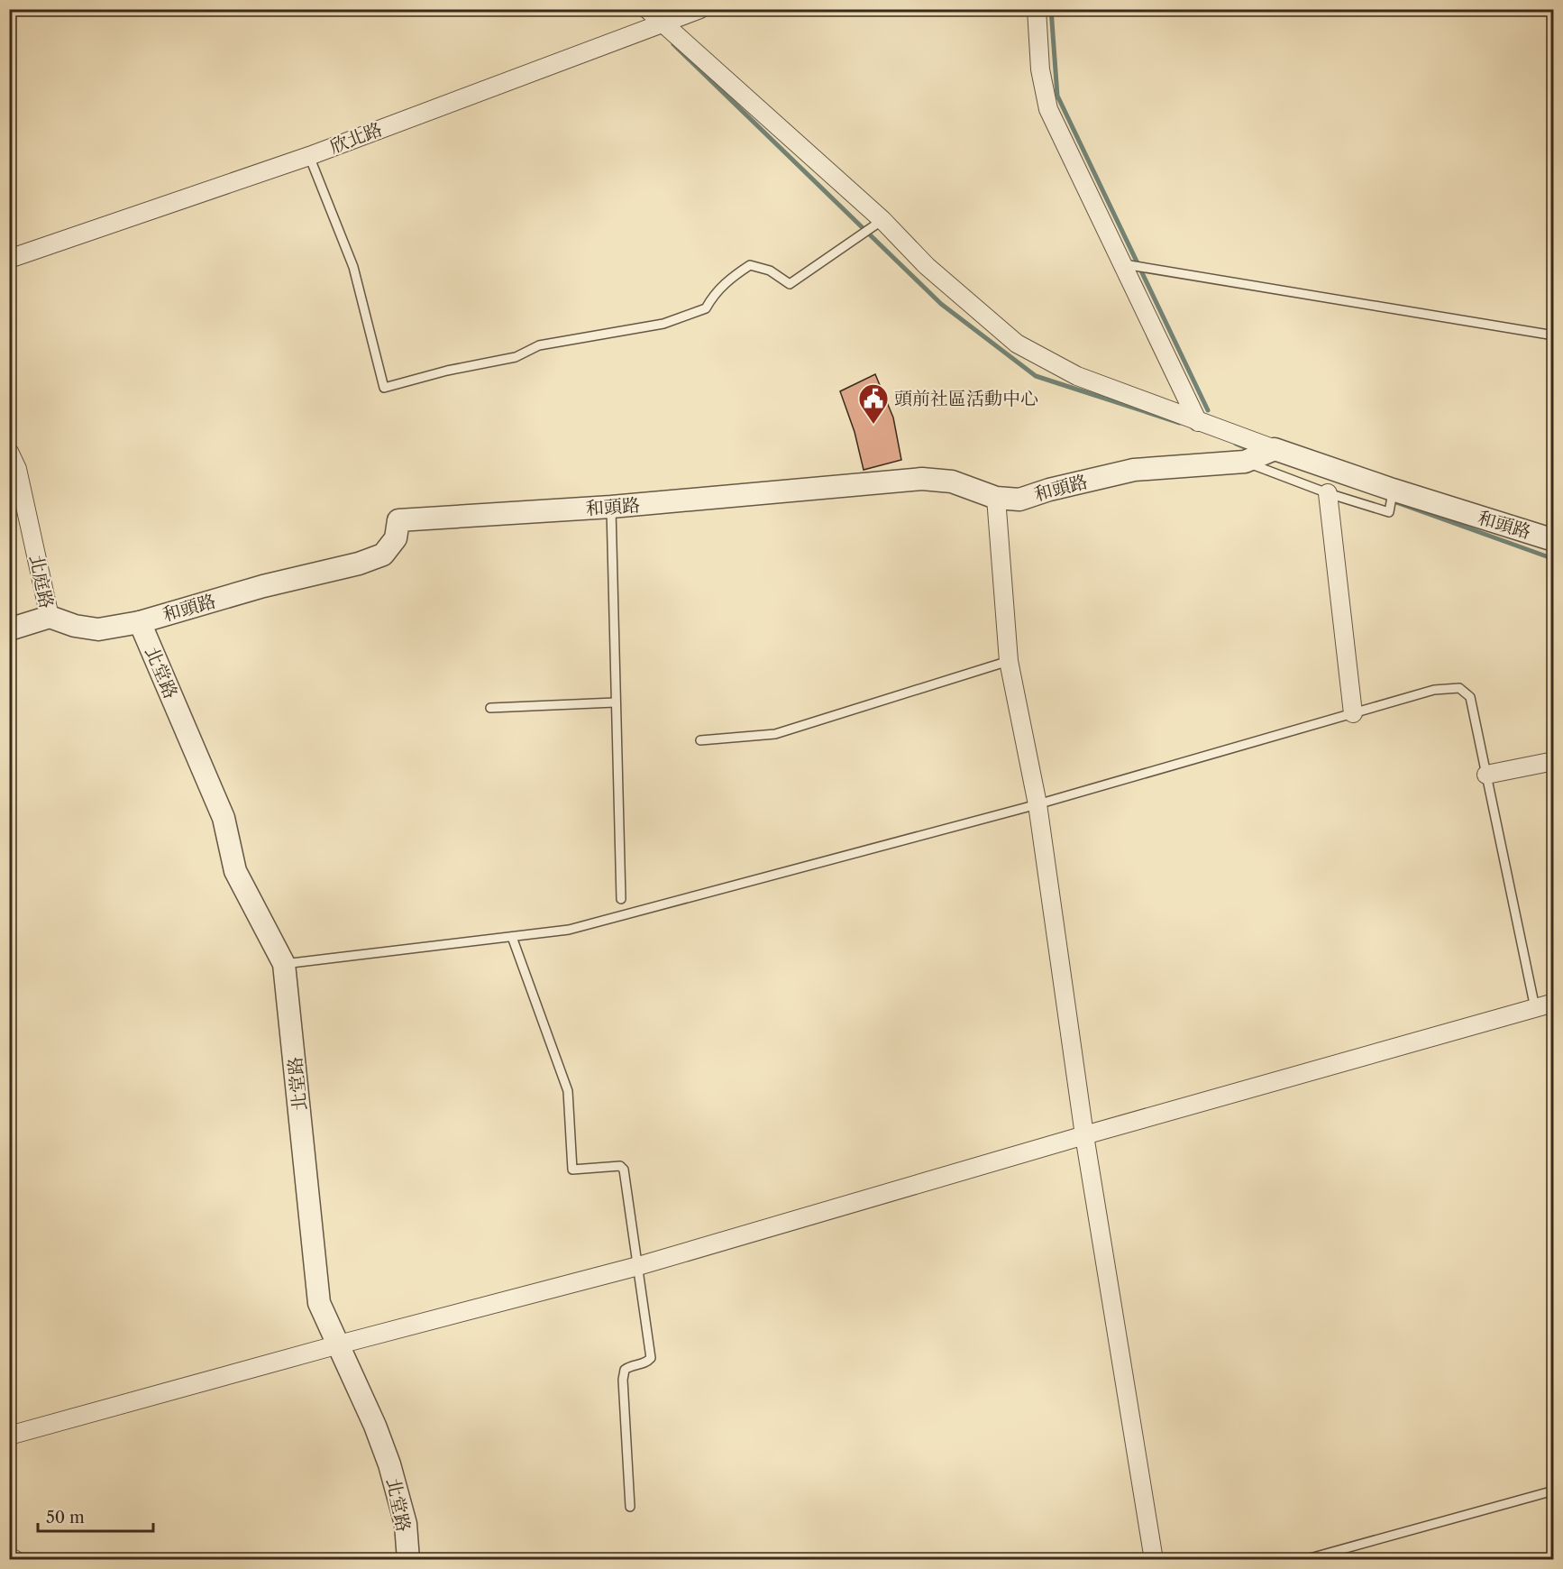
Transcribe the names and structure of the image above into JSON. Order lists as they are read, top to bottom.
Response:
{
  "streets": {
    "street": [
      "欣北路",
      "和頭路",
      "北庭路",
      "北堂路"
    ]
  },
  "crossings": [
    ["和頭路", "北庭路"],
    ["和頭路", "北堂路"]
  ],
  "places": {
    "public building": ["頭前社區活動中心"]
  },
  "scale_bar": "50 m"
}
